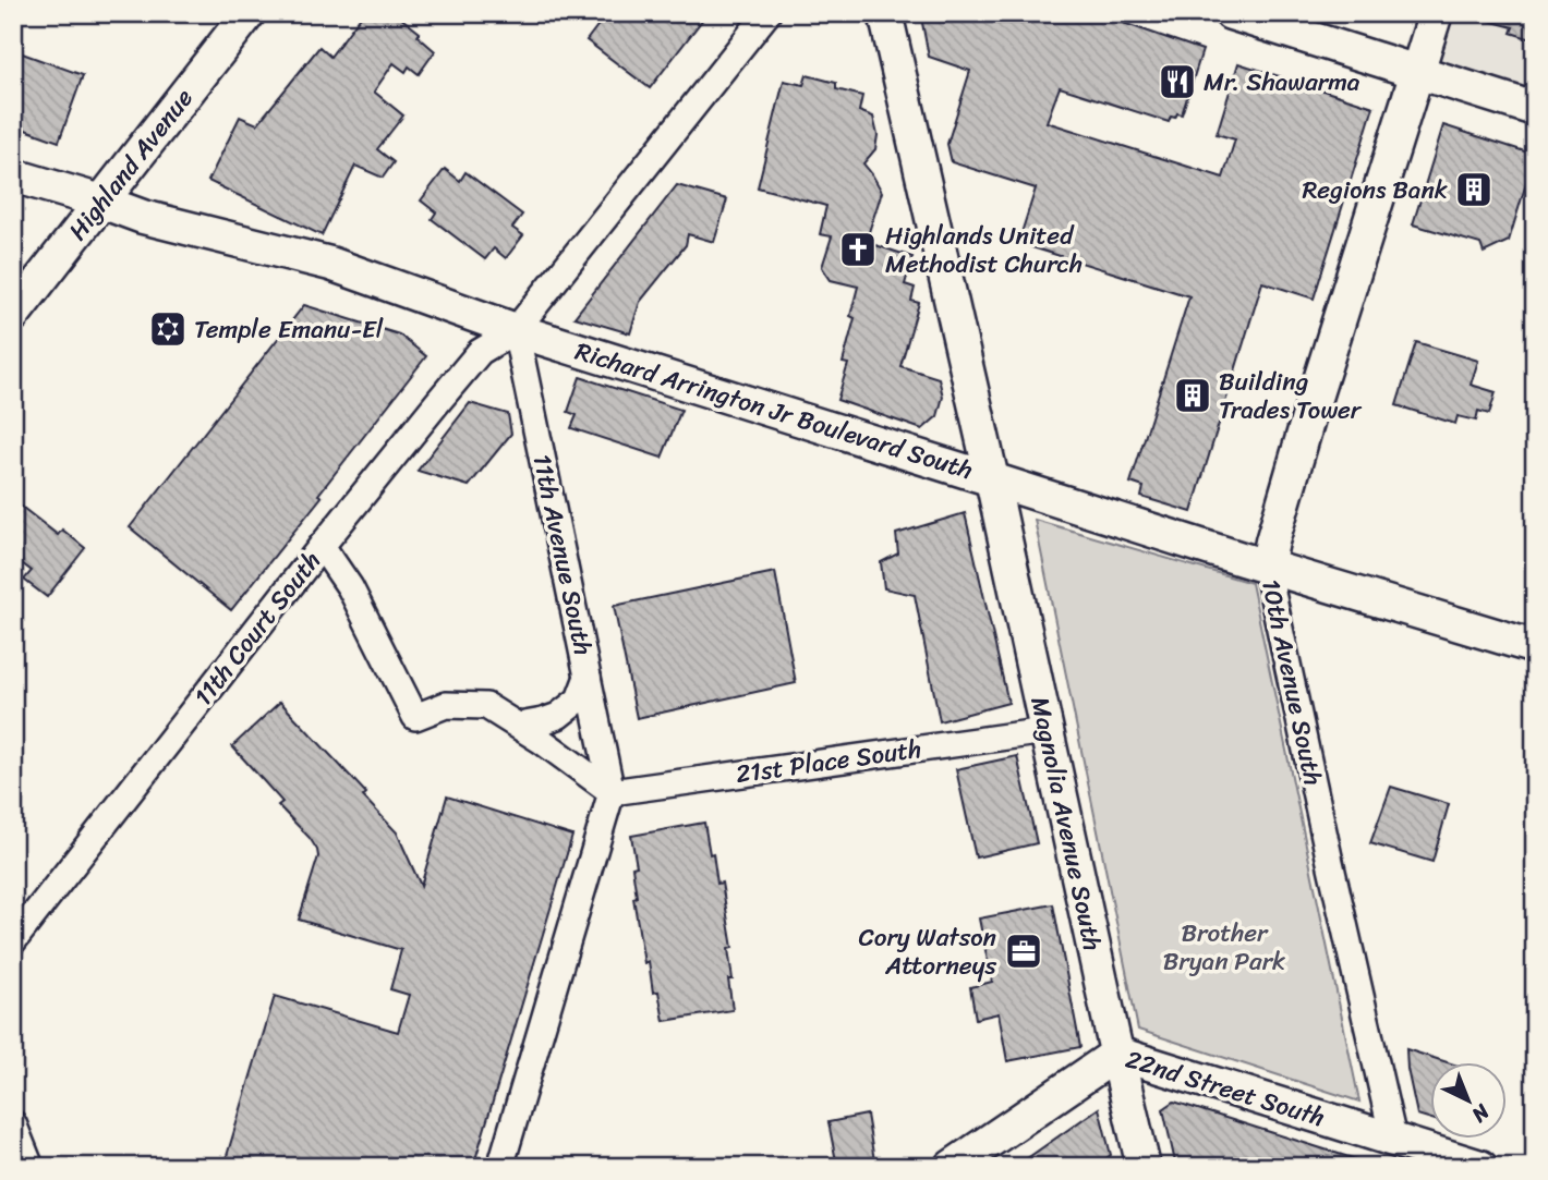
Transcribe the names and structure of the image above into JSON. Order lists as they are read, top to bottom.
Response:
{
  "streets": {
    "street": [
      "Highland Avenue",
      "Richard Arrington Jr Boulevard South",
      "11th Avenue South",
      "11th Court South",
      "10th Avenue South",
      "21st Place South",
      "Magnolia Avenue South",
      "22nd Street South"
    ]
  },
  "crossings": [
    ["Highland Avenue", "Richard Arrington Jr Boulevard South"],
    ["Richard Arrington Jr Boulevard South", "11th Avenue South"],
    ["Richard Arrington Jr Boulevard South", "11th Court South"],
    ["Richard Arrington Jr Boulevard South", "10th Avenue South"],
    ["Richard Arrington Jr Boulevard South", "Magnolia Avenue South"],
    ["11th Avenue South", "11th Court South"],
    ["11th Avenue South", "21st Place South"],
    ["10th Avenue South", "22nd Street South"],
    ["21st Place South", "Magnolia Avenue South"],
    ["Magnolia Avenue South", "22nd Street South"]
  ],
  "parks": ["Brother Bryan Park"],
  "places": {
    "restaurant": ["Mr. Shawarma"],
    "building": ["Regions Bank", "Building Trades Tower"],
    "church": ["Highlands United Methodist Church"],
    "synagogue": ["Temple Emanu-El"],
    "office": ["Cory Watson Attorneys"]
  },
  "north": "bottom right"
}
